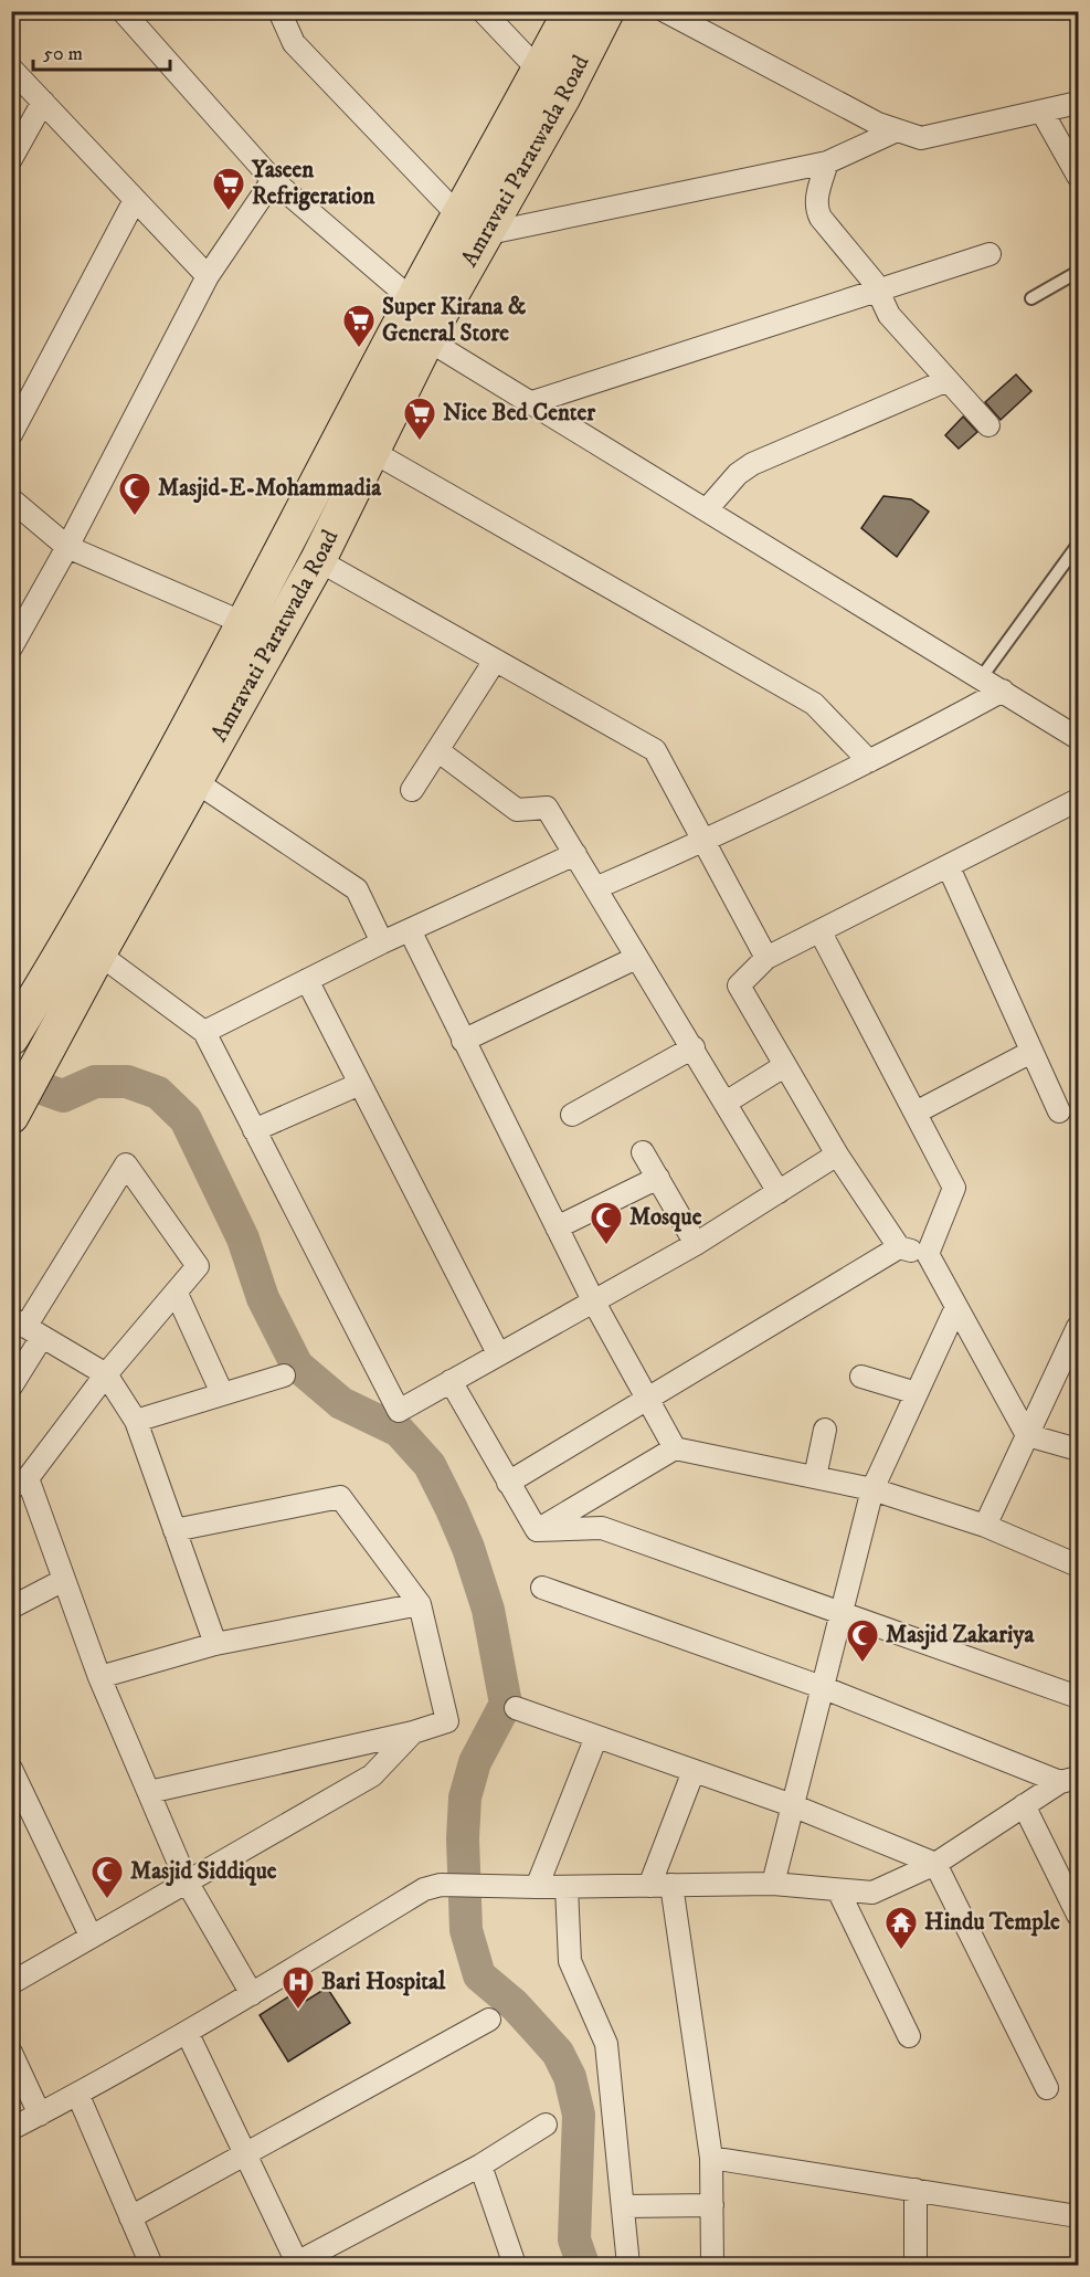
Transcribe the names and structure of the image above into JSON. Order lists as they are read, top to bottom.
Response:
{
  "streets": {
    "main road": ["Amravati Paratwada Road"]
  },
  "places": {
    "supermarket": ["Yaseen Refrigeration", "Super Kirana & General Store", "Nice Bed Center"],
    "mosque": [
      "Masjid-E-Mohammadia",
      "Mosque",
      "Masjid Zakariya",
      "Masjid Siddique"
    ],
    "temple": ["Hindu Temple"],
    "hospital": ["Bari Hospital"]
  },
  "scale_bar": "50 m"
}
